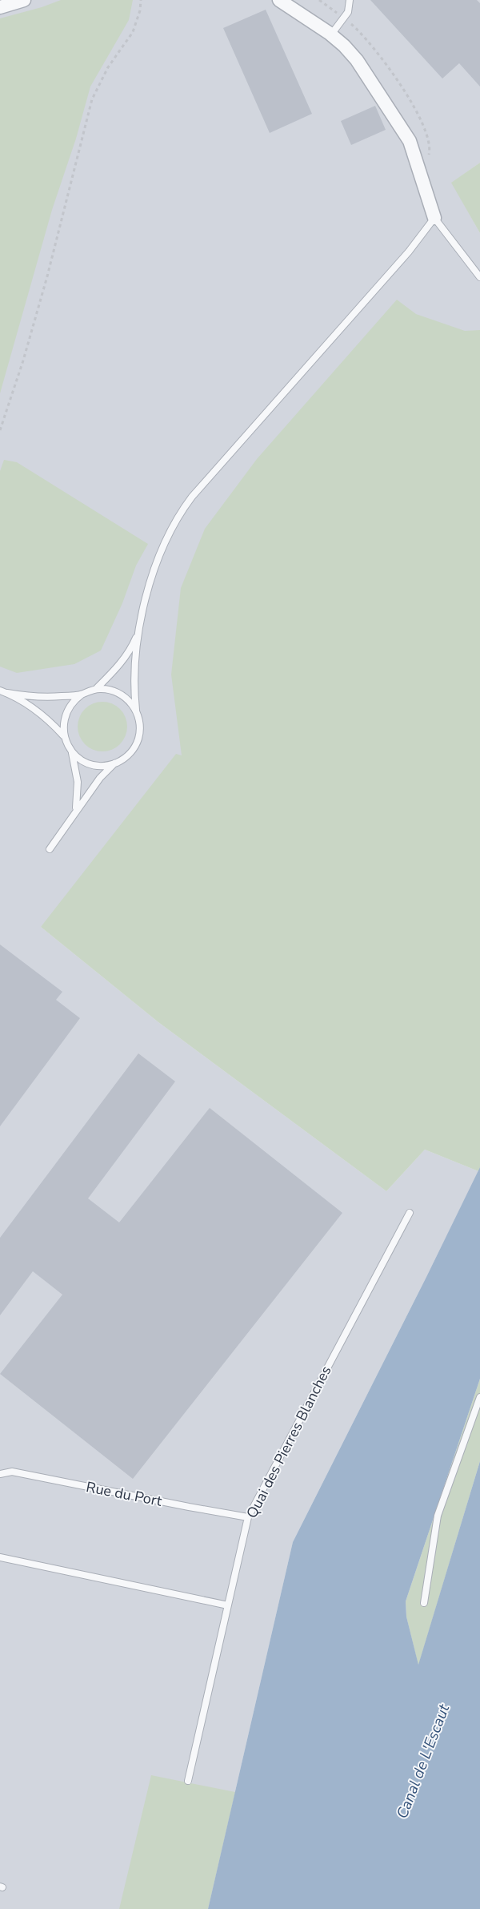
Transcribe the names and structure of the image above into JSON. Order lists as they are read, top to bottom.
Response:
{
  "streets": {
    "lane": ["Quai des Pierres Blanches", "Rue du Port"]
  },
  "crossings": [
    ["Quai des Pierres Blanches", "Rue du Port"]
  ],
  "water": ["Canal de L'Escaut"]
}
